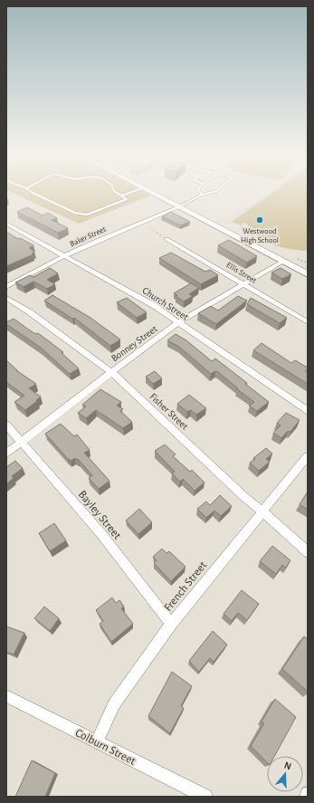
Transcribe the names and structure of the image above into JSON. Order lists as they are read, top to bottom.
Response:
{
  "streets": {
    "street": [
      "Baker Street",
      "Ellis Street",
      "Church Street",
      "Bonney Street",
      "Fisher Street",
      "Bayley Street",
      "French Street",
      "Colburn Street"
    ]
  },
  "crossings": [
    ["Baker Street", "Church Street"],
    ["Ellis Street", "Bonney Street"],
    ["Church Street", "Bonney Street"],
    ["Bonney Street", "Fisher Street"],
    ["Bonney Street", "Bayley Street"],
    ["Fisher Street", "French Street"],
    ["Bayley Street", "French Street"],
    ["French Street", "Colburn Street"]
  ],
  "places": ["Westwood High School"],
  "north": "top"
}
